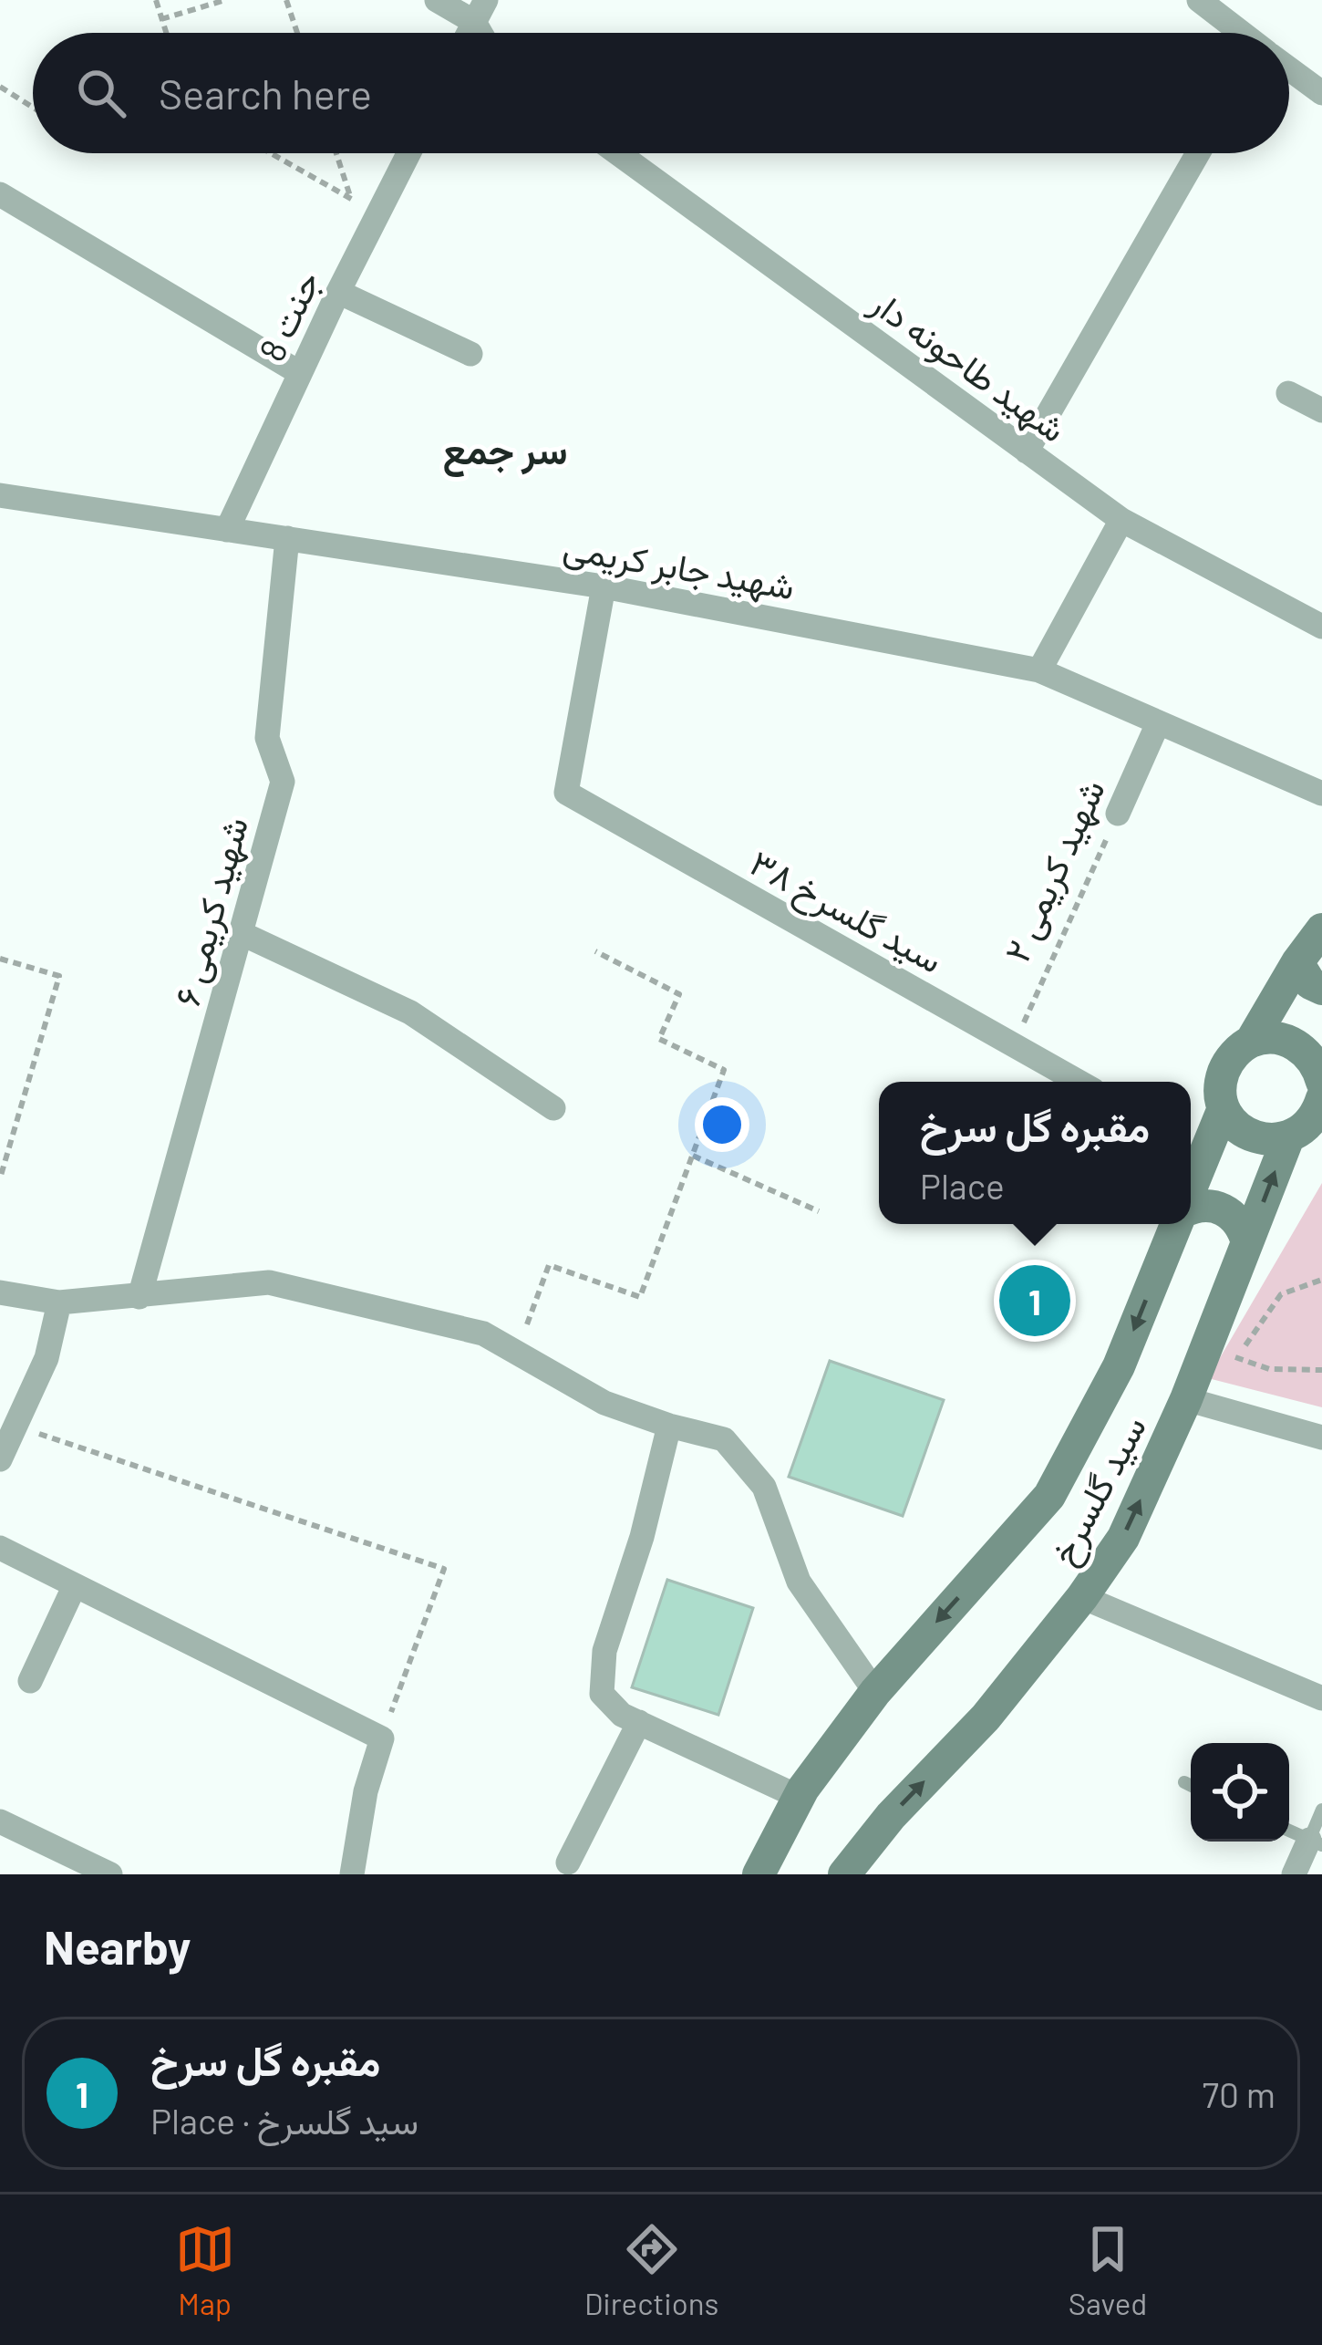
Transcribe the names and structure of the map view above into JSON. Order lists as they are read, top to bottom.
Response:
{
  "streets": {
    "main road": ["سید گلسرخ"],
    "street": [
      "جنت 8",
      "شهيد طاحونه دار",
      "شهید جابر کریمی",
      "شهید کریمی ۲",
      "سید گلسرخ ۳۸",
      "شهید کریمی ۶"
    ]
  },
  "crossings": [
    ["جنت 8", "شهید جابر کریمی"],
    ["شهید جابر کریمی", "شهید کریمی ۲"],
    ["شهید جابر کریمی", "سید گلسرخ ۳۸"],
    ["شهید جابر کریمی", "شهید کریمی ۶"],
    ["شهید کریمی ۲", "سید گلسرخ ۳۸"]
  ],
  "districts": ["سر جمع"],
  "page": {
    "search": "Search here",
    "popup": ["مقبره گل سرخ", "Place"],
    "pins": "1",
    "heading": "Nearby",
    "list": [
      {
        "mark": "1",
        "name": "مقبره گل سرخ",
        "note": "Place · سید گلسرخ",
        "value": "70 m"
      }
    ],
    "nav": ["Map", "Directions", "Saved"]
  }
}
